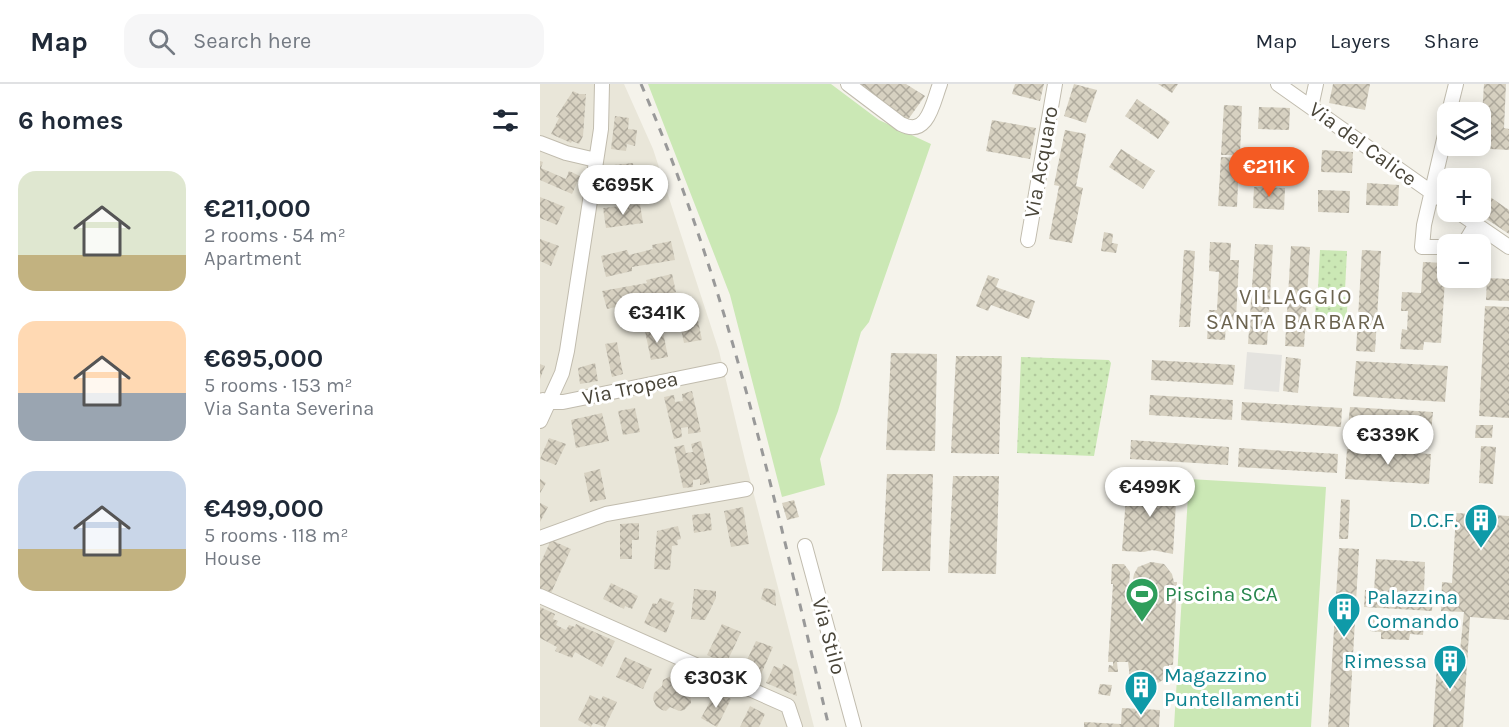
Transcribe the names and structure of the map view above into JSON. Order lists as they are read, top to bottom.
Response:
{
  "streets": {
    "street": [
      "Via del Calice",
      "Via Acquaro",
      "Via Tropea",
      "Via Stilo"
    ]
  },
  "districts": ["VILLAGGIO SANTA BARBARA"],
  "places": {
    "building": [
      "D.C.F.",
      "Palazzina Comando",
      "Rimessa",
      "Magazzino Puntellamenti"
    ],
    "sports": ["Piscina SCA"]
  },
  "page": {
    "header": "Map",
    "search": "Search here",
    "nav": ["Map", "Layers", "Share"],
    "heading": "6 homes",
    "map_buttons": ["+", "−"],
    "price": [
      "€211K",
      "€695K",
      "€341K",
      "€339K",
      "€499K",
      "€303K"
    ],
    "list": [
      {
        "name": "€211,000",
        "note": "2 rooms · 54 m² · Apartment"
      },
      {
        "name": "€695,000",
        "note": "5 rooms · 153 m² · Via Santa Severina"
      },
      {
        "name": "€499,000",
        "note": "5 rooms · 118 m² · House"
      }
    ]
  }
}
